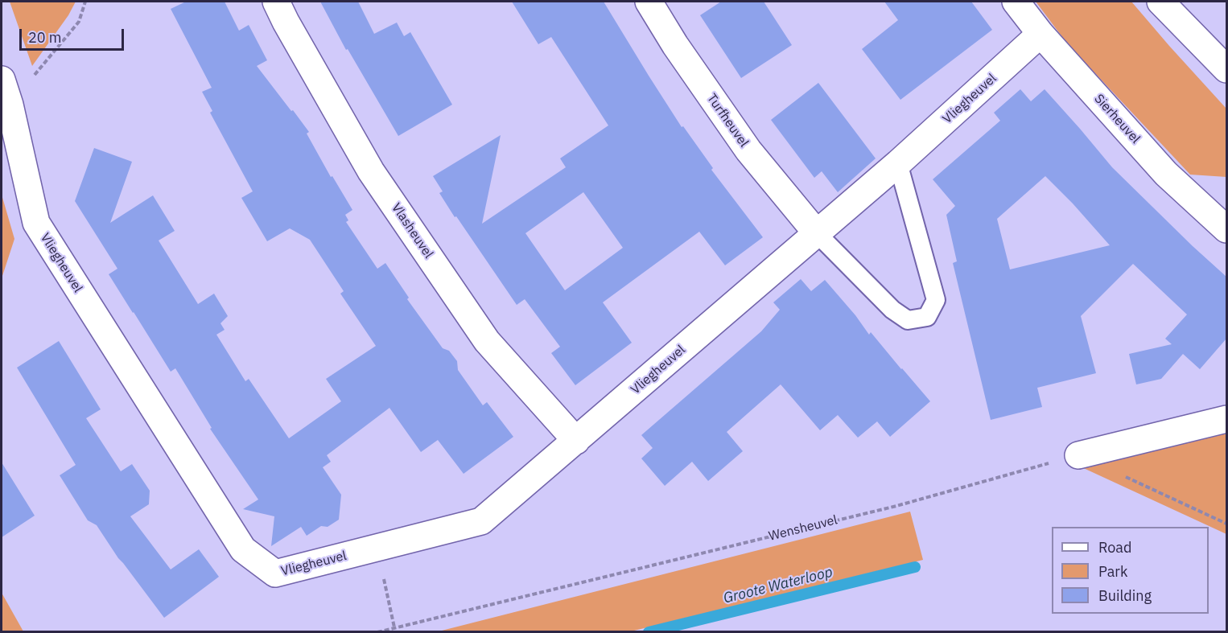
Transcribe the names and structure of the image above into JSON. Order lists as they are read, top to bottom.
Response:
{
  "streets": {
    "street": [
      "Vliegheuvel",
      "Sierheuvel",
      "Turfheuvel",
      "Vlasheuvel"
    ],
    "path": ["Wensheuvel"]
  },
  "crossings": [
    ["Vliegheuvel", "Sierheuvel"],
    ["Vliegheuvel", "Turfheuvel"],
    ["Vliegheuvel", "Vlasheuvel"]
  ],
  "water": ["Groote Waterloop"],
  "legend": ["Road", "Park", "Building"],
  "scale_bar": "20 m"
}
